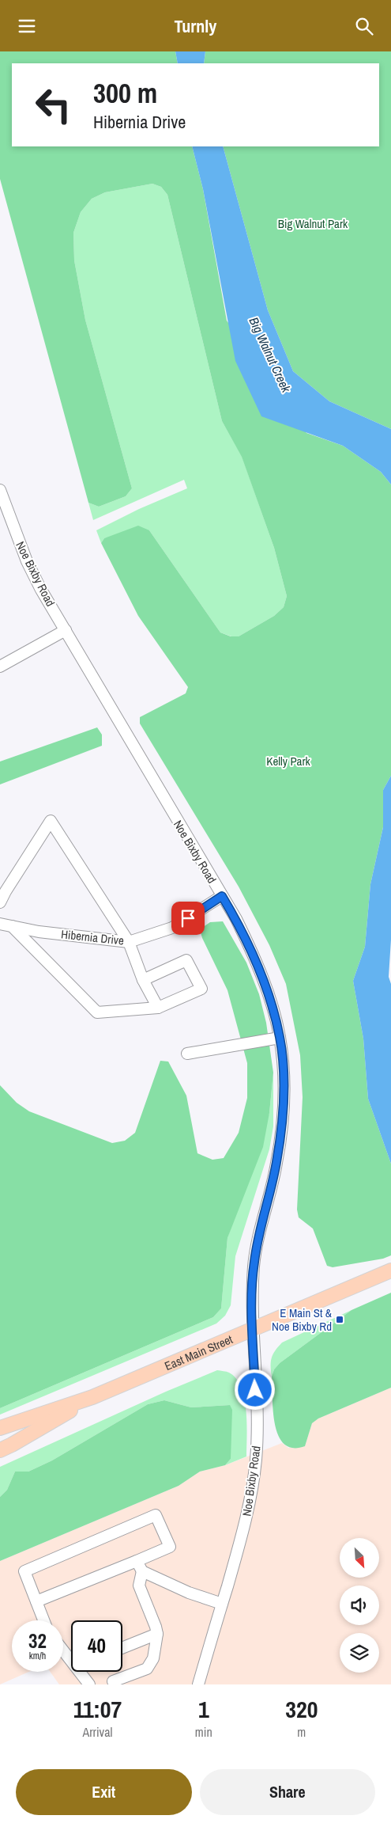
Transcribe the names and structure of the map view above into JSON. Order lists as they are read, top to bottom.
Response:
{
  "streets": {
    "main road": ["East Main Street"],
    "street": ["Noe Bixby Road", "Hibernia Drive"]
  },
  "crossings": [
    ["Noe Bixby Road", "Hibernia Drive"],
    ["Noe Bixby Road", "East Main Street"]
  ],
  "water": ["Big Walnut Creek"],
  "parks": ["Big Walnut Park", "Kelly Park"],
  "places": {
    "transit": ["E Main St & Noe Bixby Rd"]
  },
  "north": "bottom right",
  "page": {
    "header": "Turnly",
    "turn": ["300 m", "Hibernia Drive"],
    "speed": "32 km/h",
    "limit": "40",
    "eta": [
      "11:07",
      "Arrival",
      "1",
      "min",
      "320",
      "m"
    ],
    "buttons": ["Exit", "Share"]
  }
}
